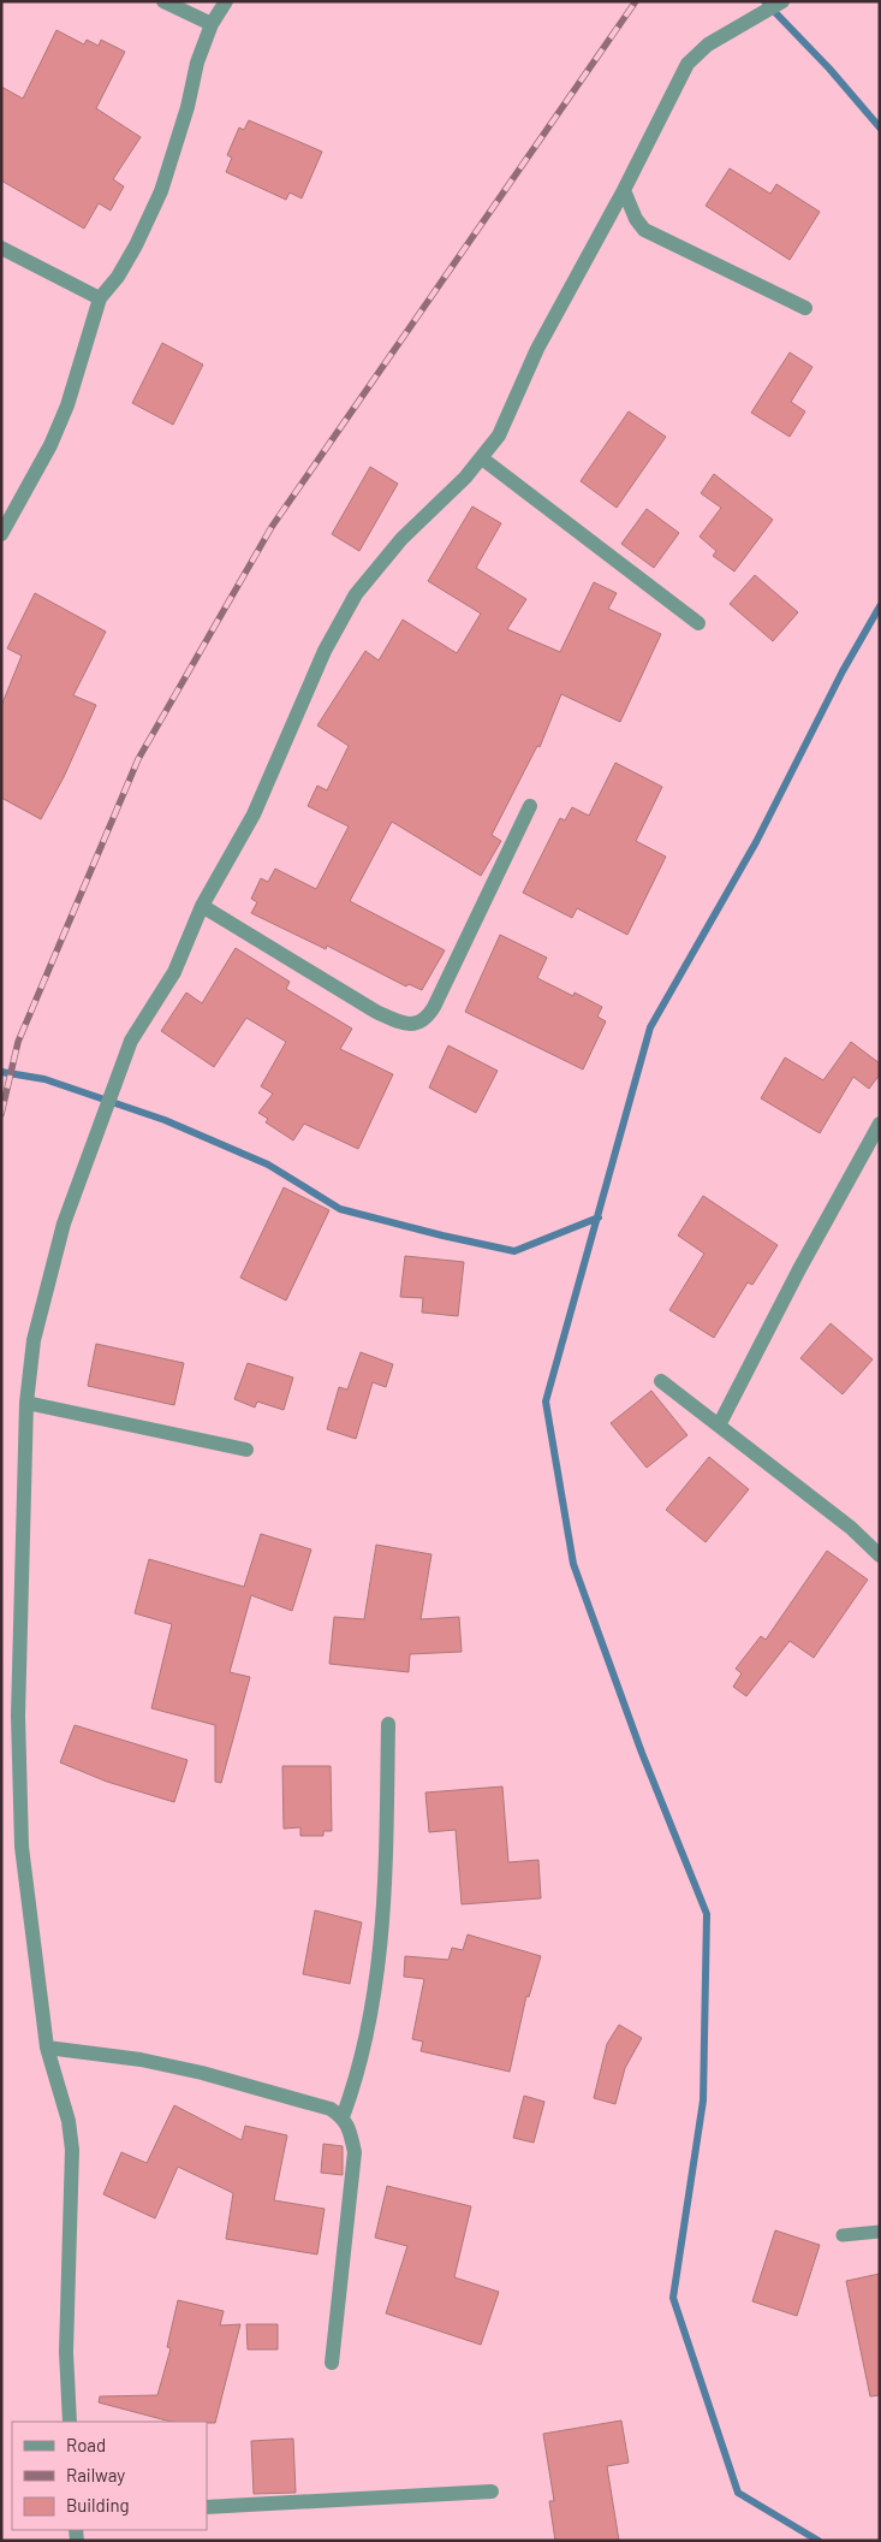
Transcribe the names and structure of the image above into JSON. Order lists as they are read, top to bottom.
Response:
{
  "legend": ["Road", "Railway", "Building"]
}
